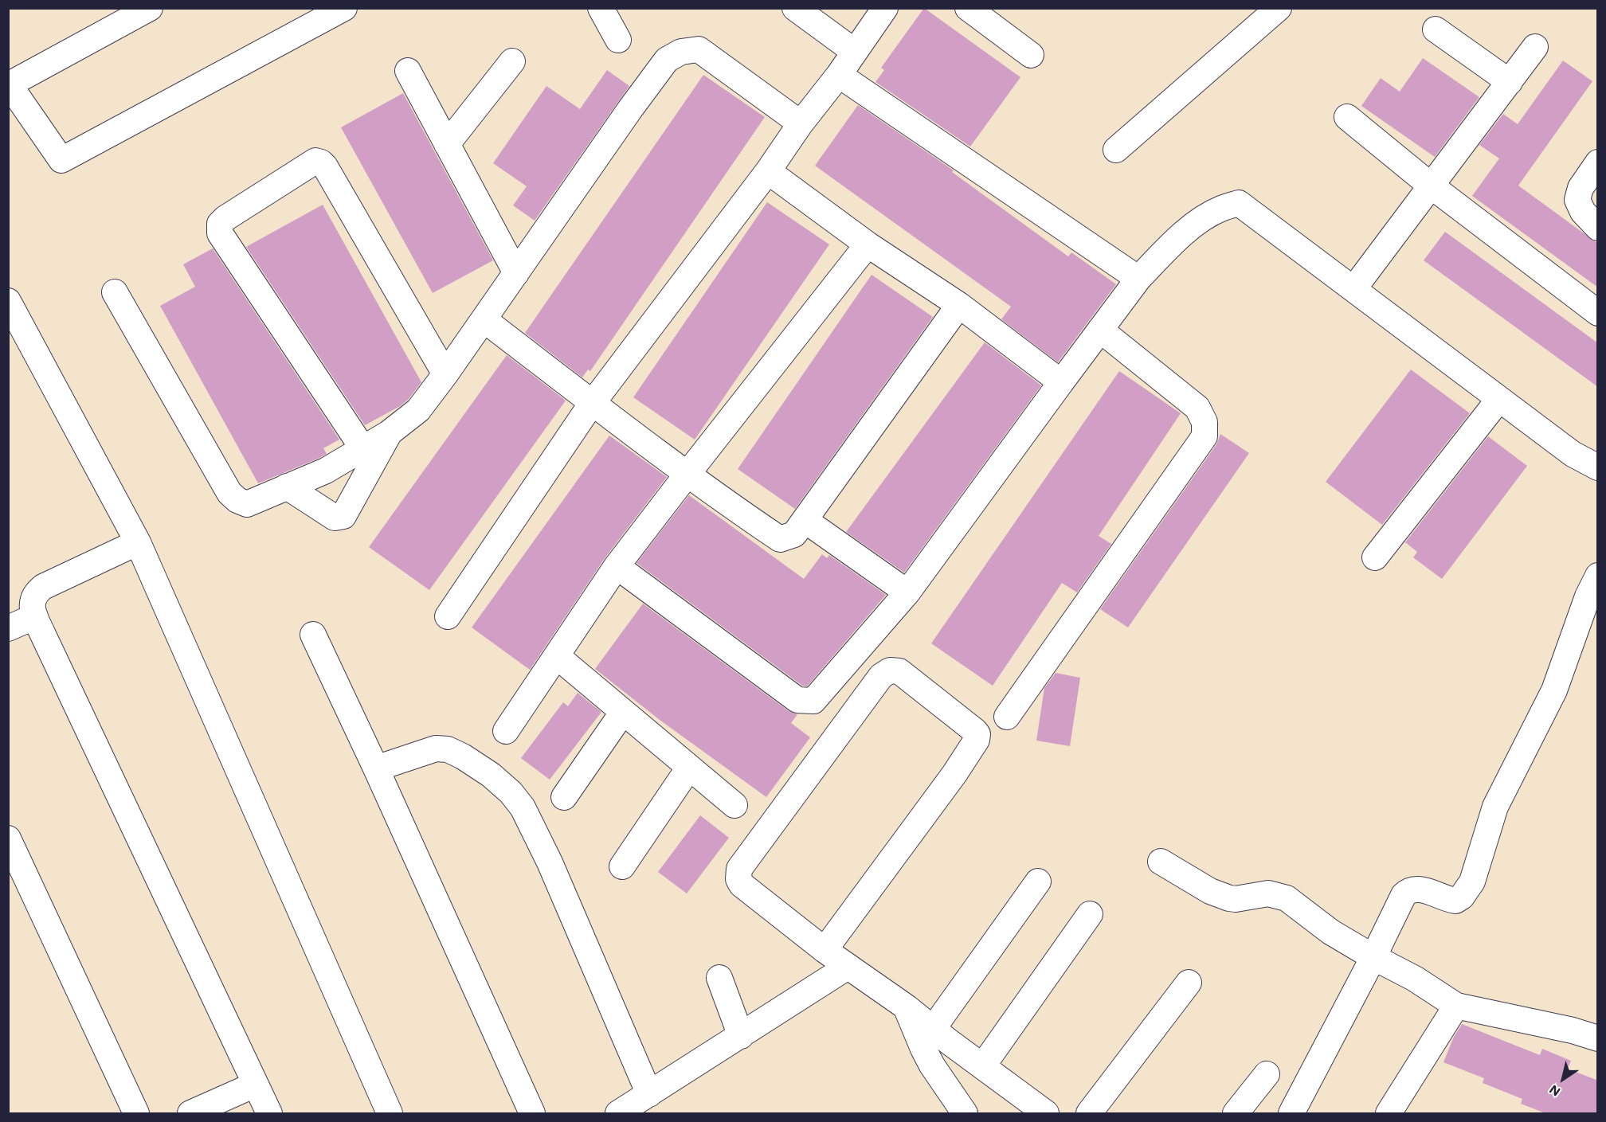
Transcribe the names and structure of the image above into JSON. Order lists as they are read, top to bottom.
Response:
{
  "north": "bottom left"
}
